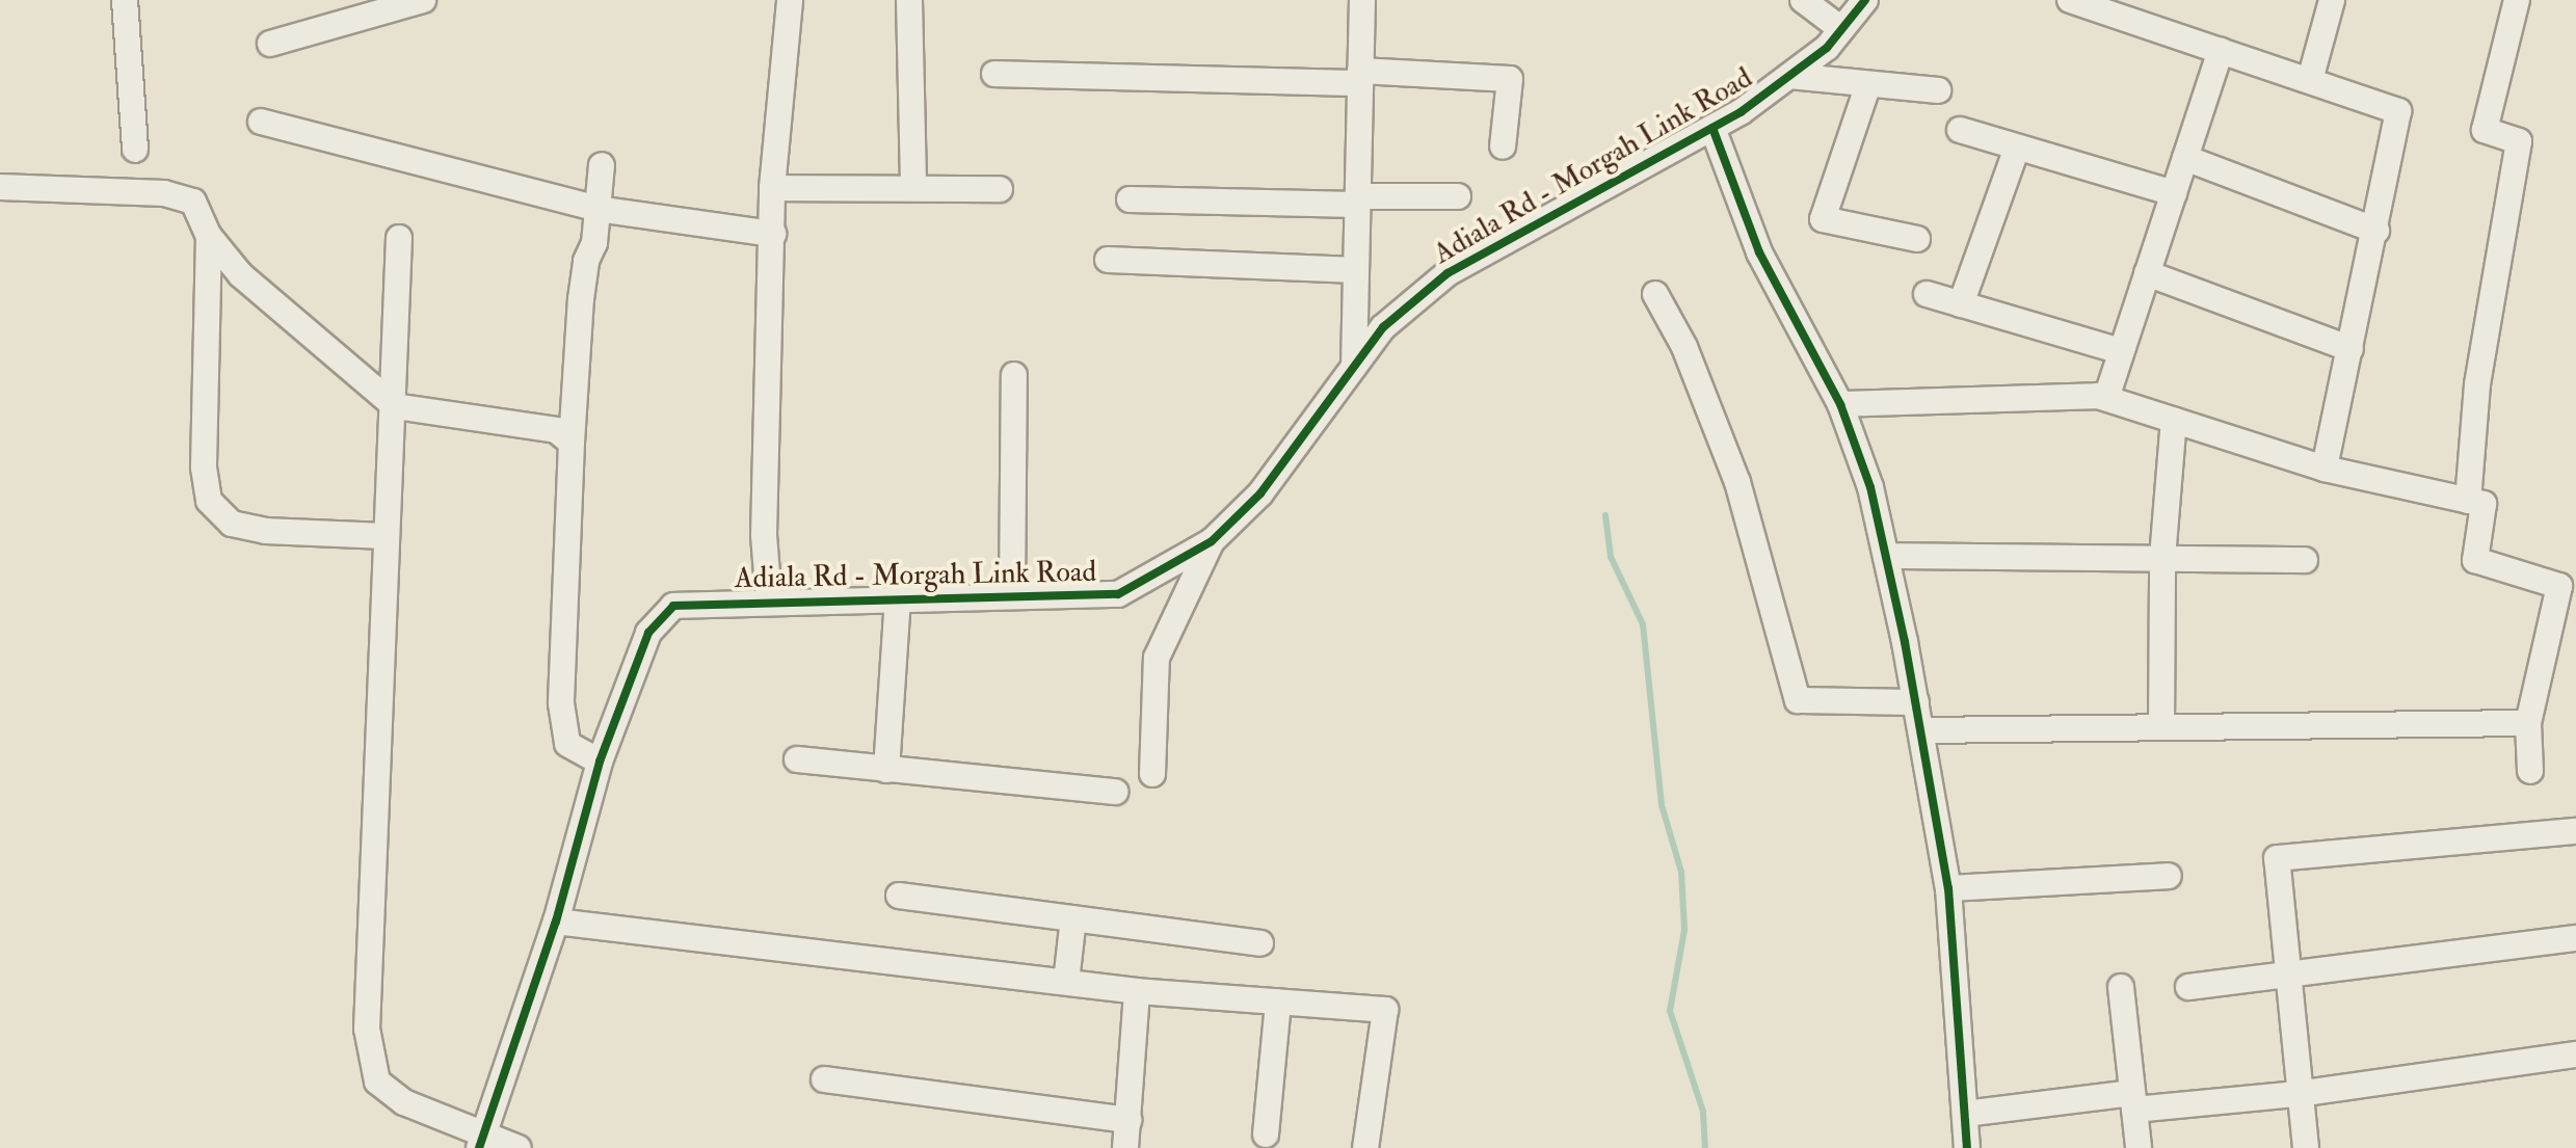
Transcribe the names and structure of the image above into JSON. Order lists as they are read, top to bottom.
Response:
{
  "streets": {
    "street": ["Adiala Rd - Morgah Link Road"]
  }
}
